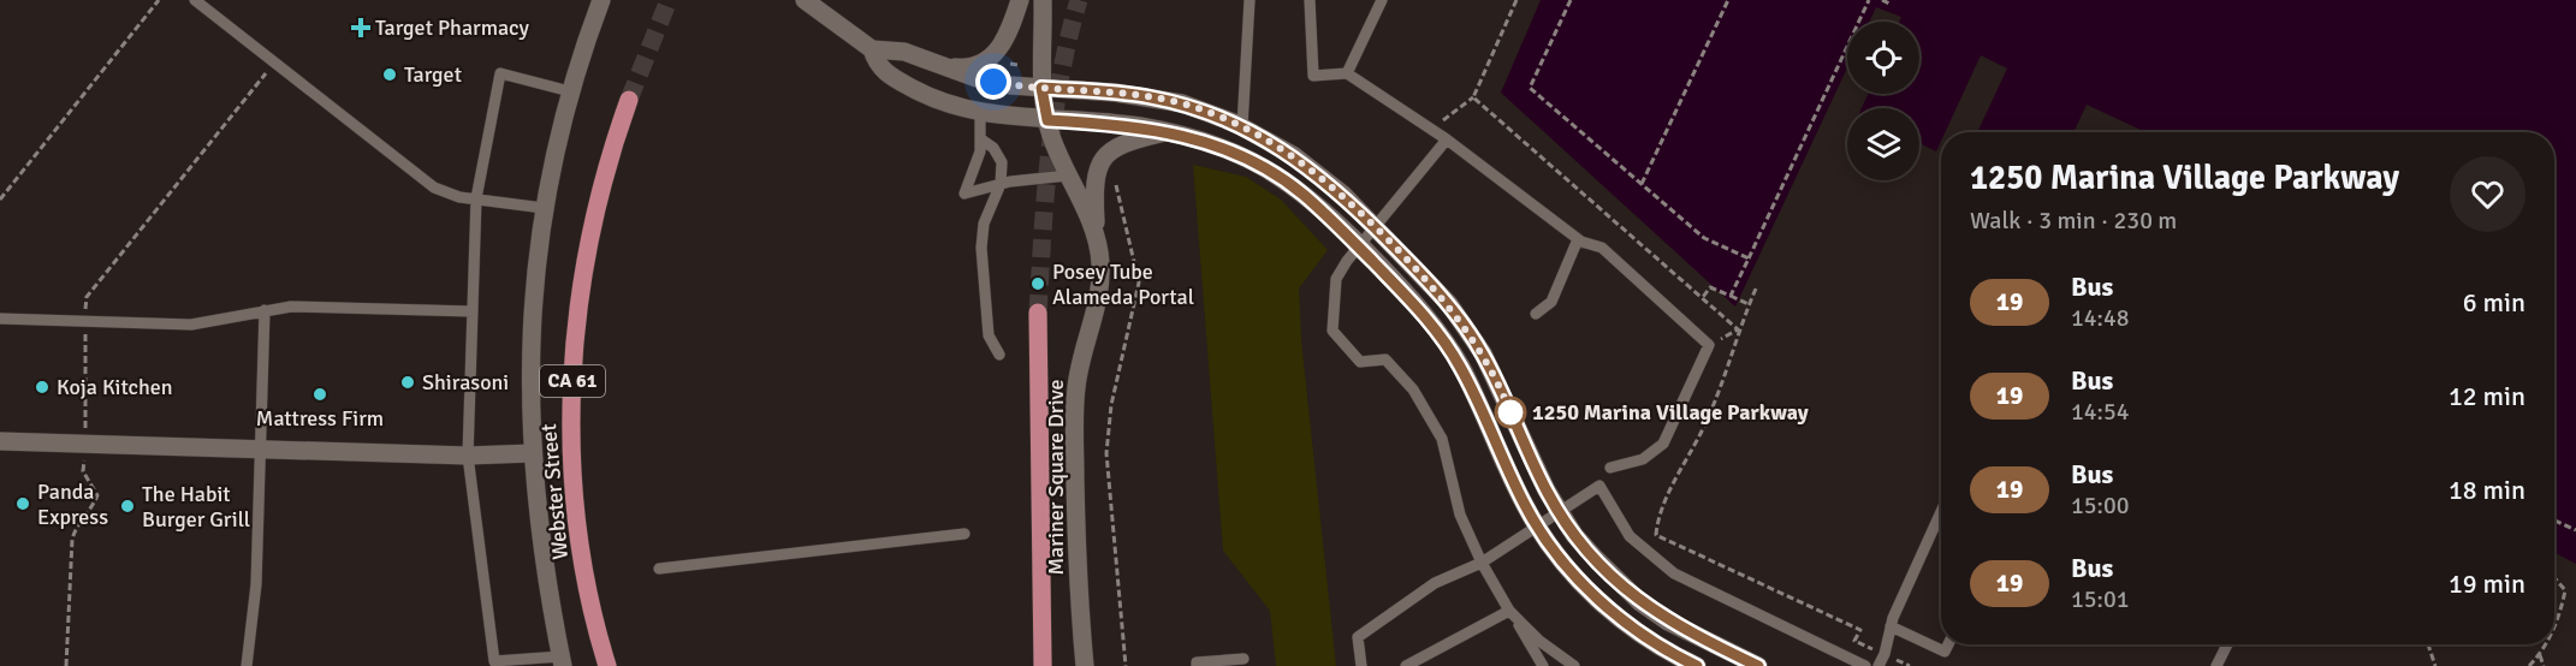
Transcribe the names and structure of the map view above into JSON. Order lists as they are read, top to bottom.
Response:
{
  "streets": {
    "main road": ["CA 61", "Webster Street"],
    "street": ["Mariner Square Drive"]
  },
  "places": {
    "health": ["Target Pharmacy"],
    "other": [
      "Target",
      "Posey Tube Alameda Portal",
      "Shirasoni",
      "Koja Kitchen",
      "Mattress Firm",
      "1250 Marina Village Parkway",
      "Panda Express",
      "The Habit Burger Grill"
    ]
  },
  "lines": ["bus line 19"],
  "page": {
    "heading": ["1250 Marina Village Parkway", "Walk · 3 min · 230 m"],
    "list": [
      {
        "mark": "19",
        "name": "Bus",
        "note": "14:48",
        "value": "6 min"
      },
      {
        "mark": "19",
        "name": "Bus",
        "note": "14:54",
        "value": "12 min"
      },
      {
        "mark": "19",
        "name": "Bus",
        "note": "15:00",
        "value": "18 min"
      },
      {
        "mark": "19",
        "name": "Bus",
        "note": "15:01",
        "value": "19 min"
      }
    ]
  }
}
